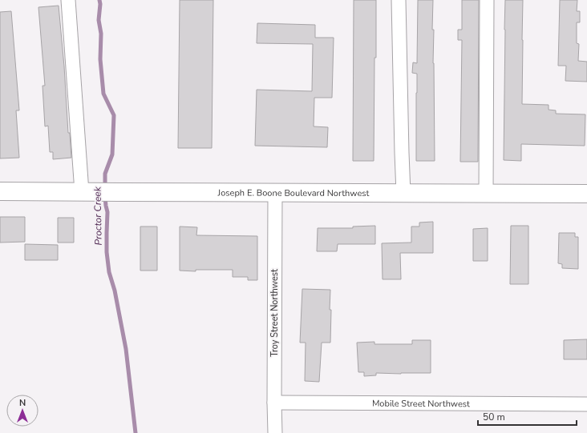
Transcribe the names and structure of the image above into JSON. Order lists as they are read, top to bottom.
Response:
{
  "streets": {
    "main road": ["Joseph E. Boone Boulevard Northwest"],
    "street": ["Troy Street Northwest", "Mobile Street Northwest"]
  },
  "crossings": [
    ["Joseph E. Boone Boulevard Northwest", "Troy Street Northwest"],
    ["Troy Street Northwest", "Mobile Street Northwest"]
  ],
  "water": ["Proctor Creek"],
  "scale_bar": "50 m",
  "north": "top"
}
